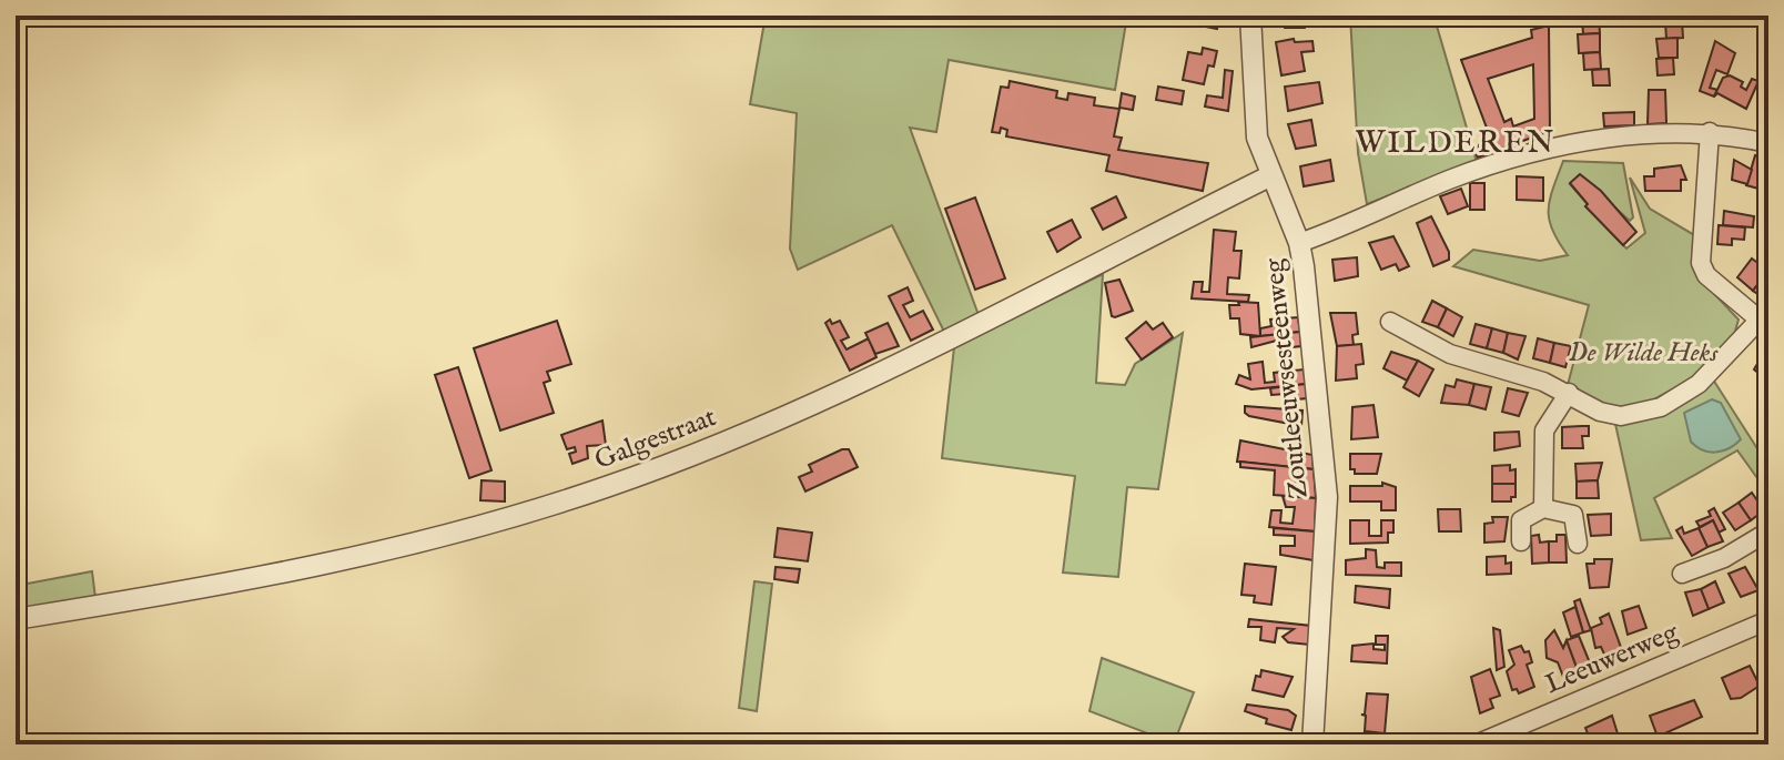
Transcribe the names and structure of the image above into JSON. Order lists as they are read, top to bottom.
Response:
{
  "streets": {
    "street": ["Zoutleeuwsesteenweg", "Galgestraat", "Leeuwerweg"]
  },
  "crossings": [
    ["Zoutleeuwsesteenweg", "Galgestraat"]
  ],
  "districts": ["WILDEREN"],
  "parks": ["De Wilde Heks"]
}
